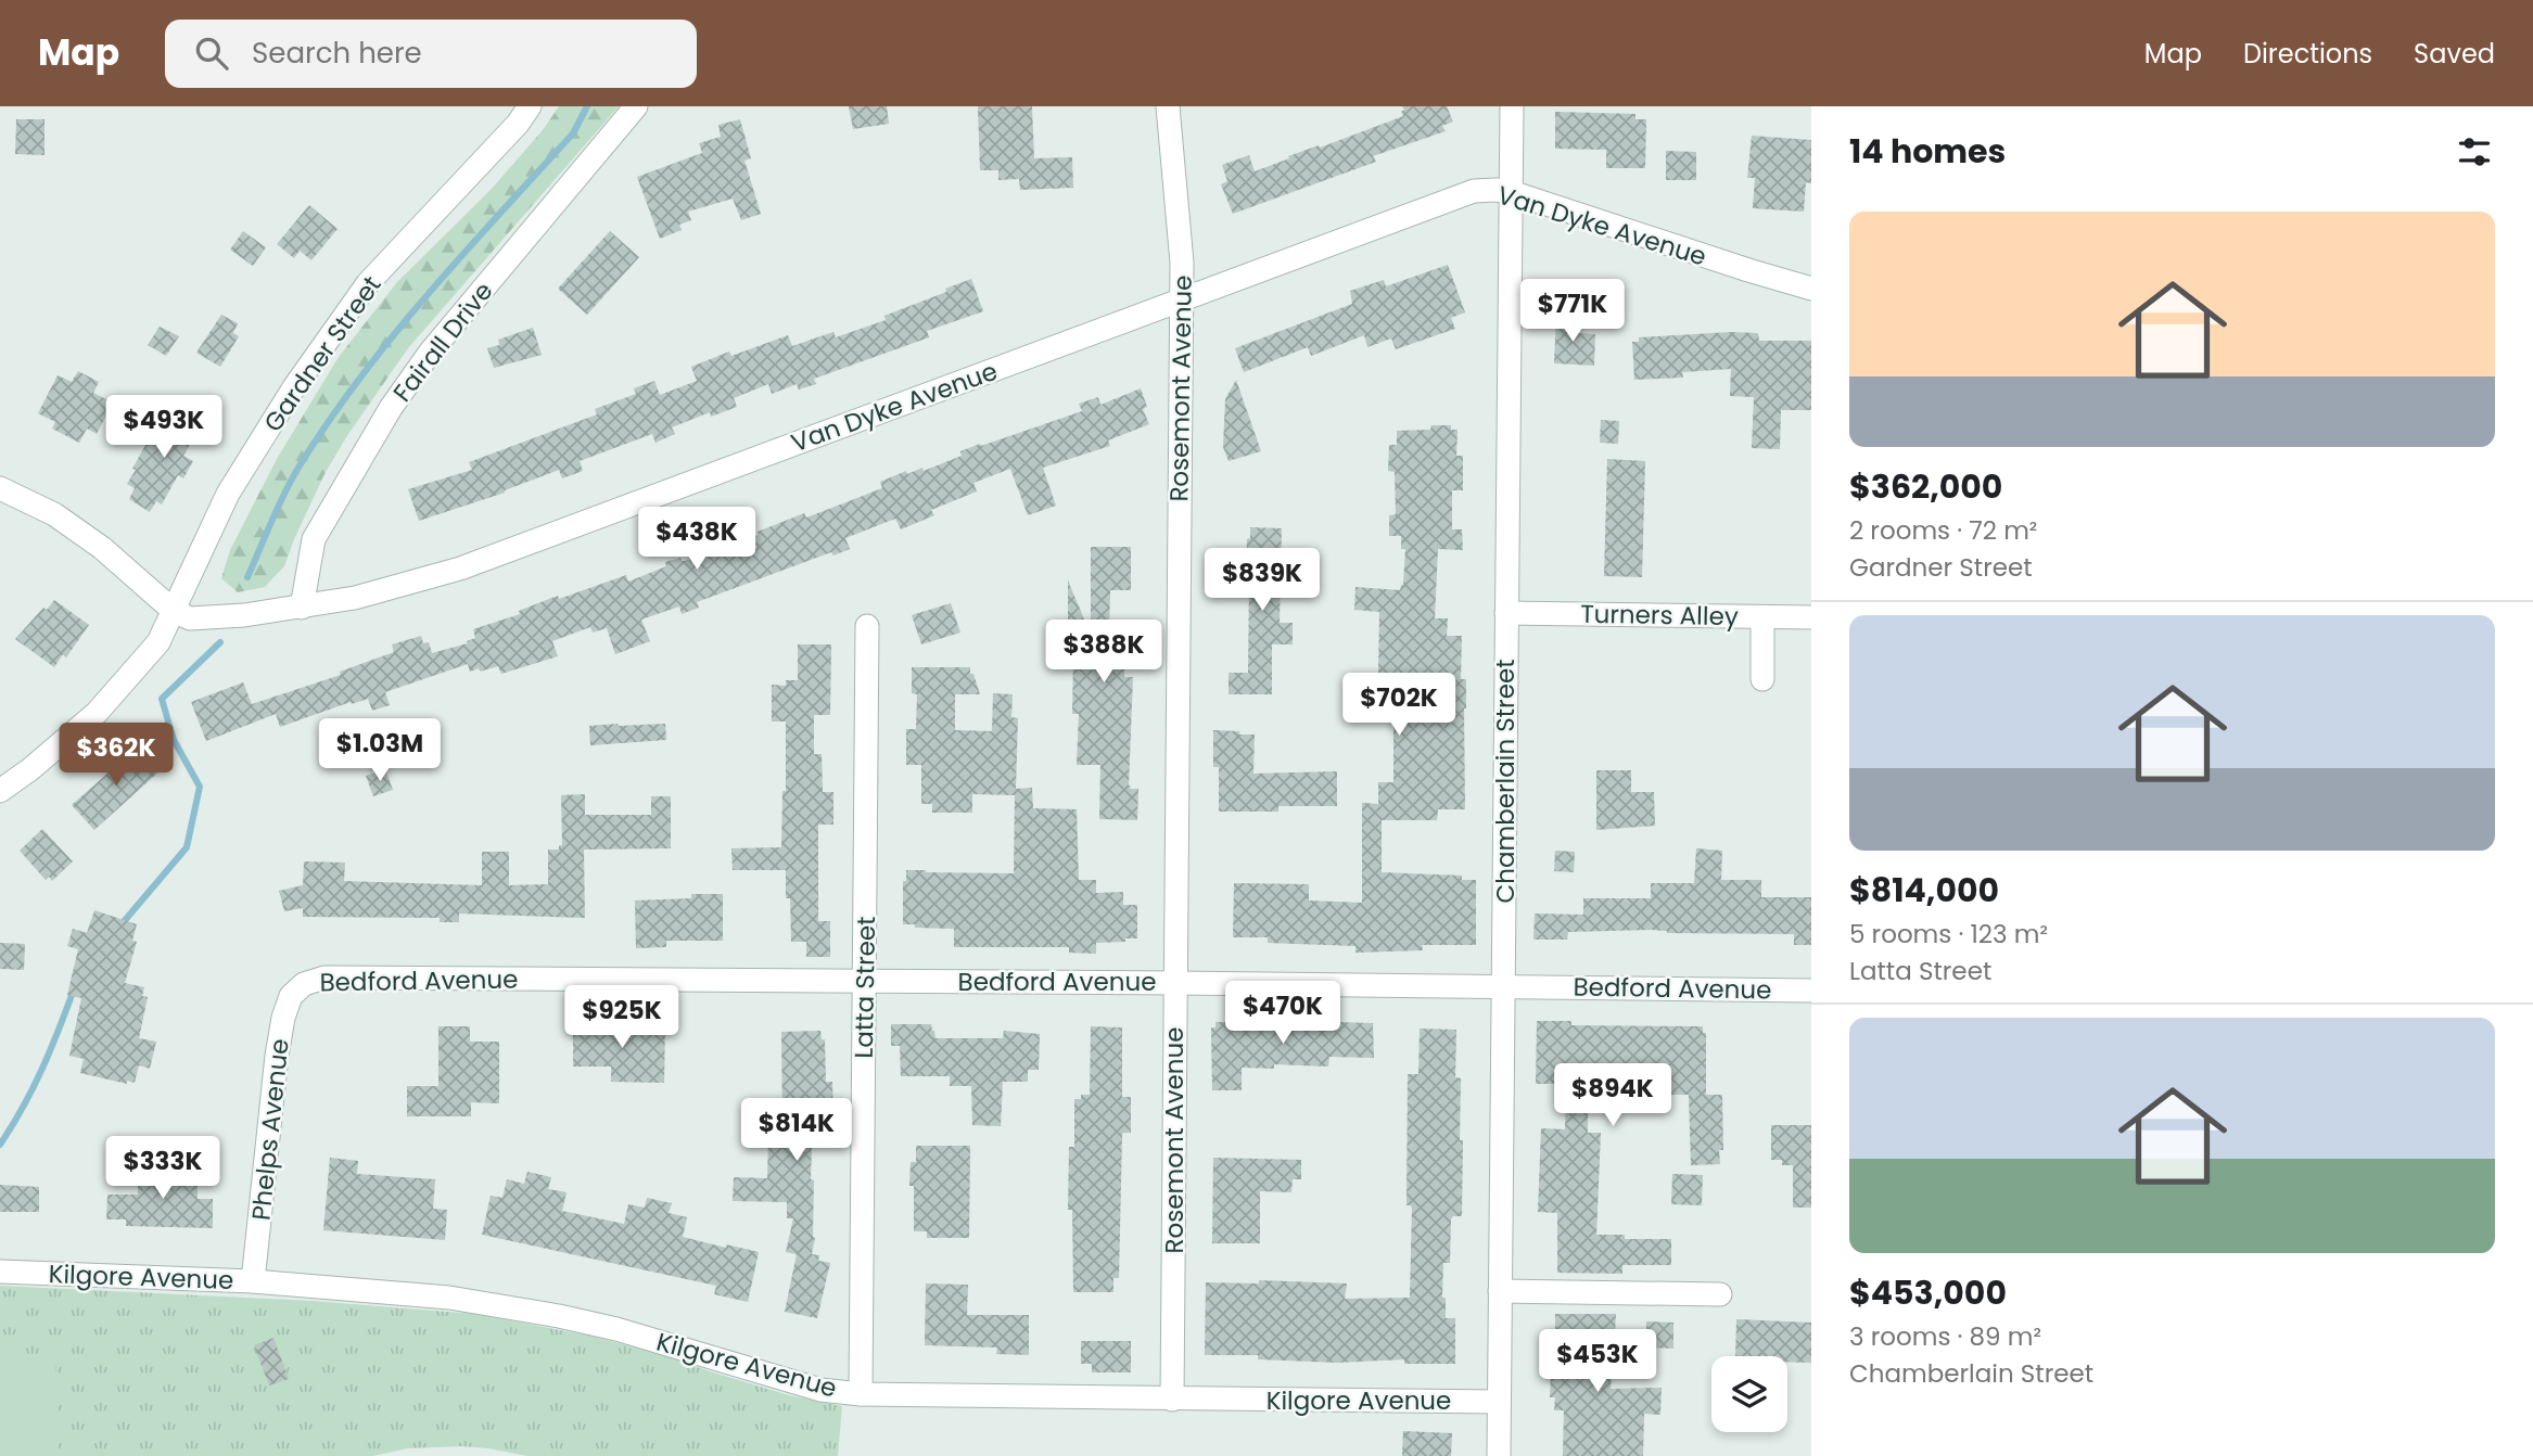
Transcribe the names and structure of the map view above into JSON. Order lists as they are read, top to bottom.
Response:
{
  "streets": {
    "street": [
      "Van Dyke Avenue",
      "Fairall Drive",
      "Gardner Street",
      "Rosemont Avenue",
      "Turners Alley",
      "Chamberlain Street",
      "Bedford Avenue",
      "Latta Street",
      "Phelps Avenue",
      "Kilgore Avenue"
    ]
  },
  "crossings": [
    ["Van Dyke Avenue", "Fairall Drive"],
    ["Van Dyke Avenue", "Gardner Street"],
    ["Van Dyke Avenue", "Rosemont Avenue"],
    ["Van Dyke Avenue", "Chamberlain Street"],
    ["Rosemont Avenue", "Bedford Avenue"],
    ["Rosemont Avenue", "Kilgore Avenue"],
    ["Turners Alley", "Chamberlain Street"],
    ["Chamberlain Street", "Bedford Avenue"],
    ["Chamberlain Street", "Kilgore Avenue"],
    ["Bedford Avenue", "Latta Street"],
    ["Bedford Avenue", "Phelps Avenue"],
    ["Latta Street", "Kilgore Avenue"],
    ["Phelps Avenue", "Kilgore Avenue"]
  ],
  "page": {
    "header": "Map",
    "search": "Search here",
    "nav": ["Map", "Directions", "Saved"],
    "heading": "14 homes",
    "list": [
      {
        "name": "$362,000",
        "note": "2 rooms · 72 m² · Gardner Street"
      },
      {
        "name": "$814,000",
        "note": "5 rooms · 123 m² · Latta Street"
      },
      {
        "name": "$453,000",
        "note": "3 rooms · 89 m² · Chamberlain Street"
      }
    ],
    "price": [
      "$771K",
      "$493K",
      "$438K",
      "$839K",
      "$388K",
      "$702K",
      "$1.03M",
      "$362K",
      "$470K",
      "$925K",
      "$894K",
      "$814K",
      "$333K",
      "$453K"
    ]
  }
}
